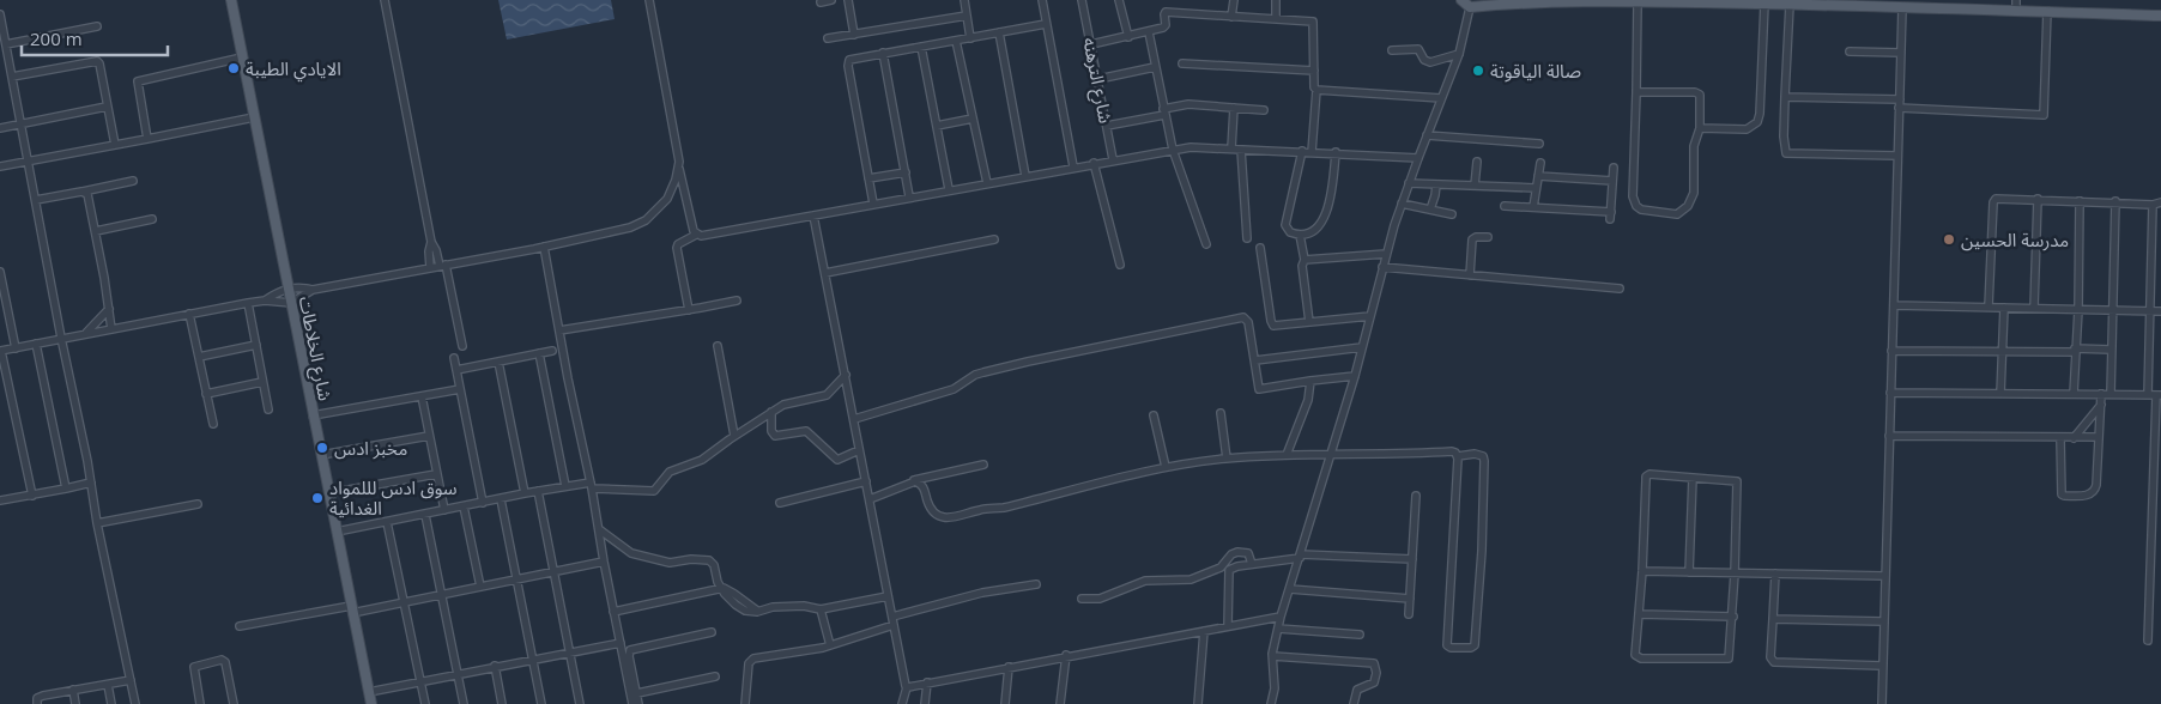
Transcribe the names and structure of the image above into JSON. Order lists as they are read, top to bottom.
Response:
{
  "streets": {
    "main road": ["شارع الخلاطات"],
    "street": ["شارع الترهنه"]
  },
  "places": [
    "الايادي الطيبة",
    "صالة الياقوتة",
    "مدرسة الحسين",
    "مخبز ادس",
    "سوق ادس لللمواد الغدائية"
  ],
  "scale_bar": "200 m"
}
